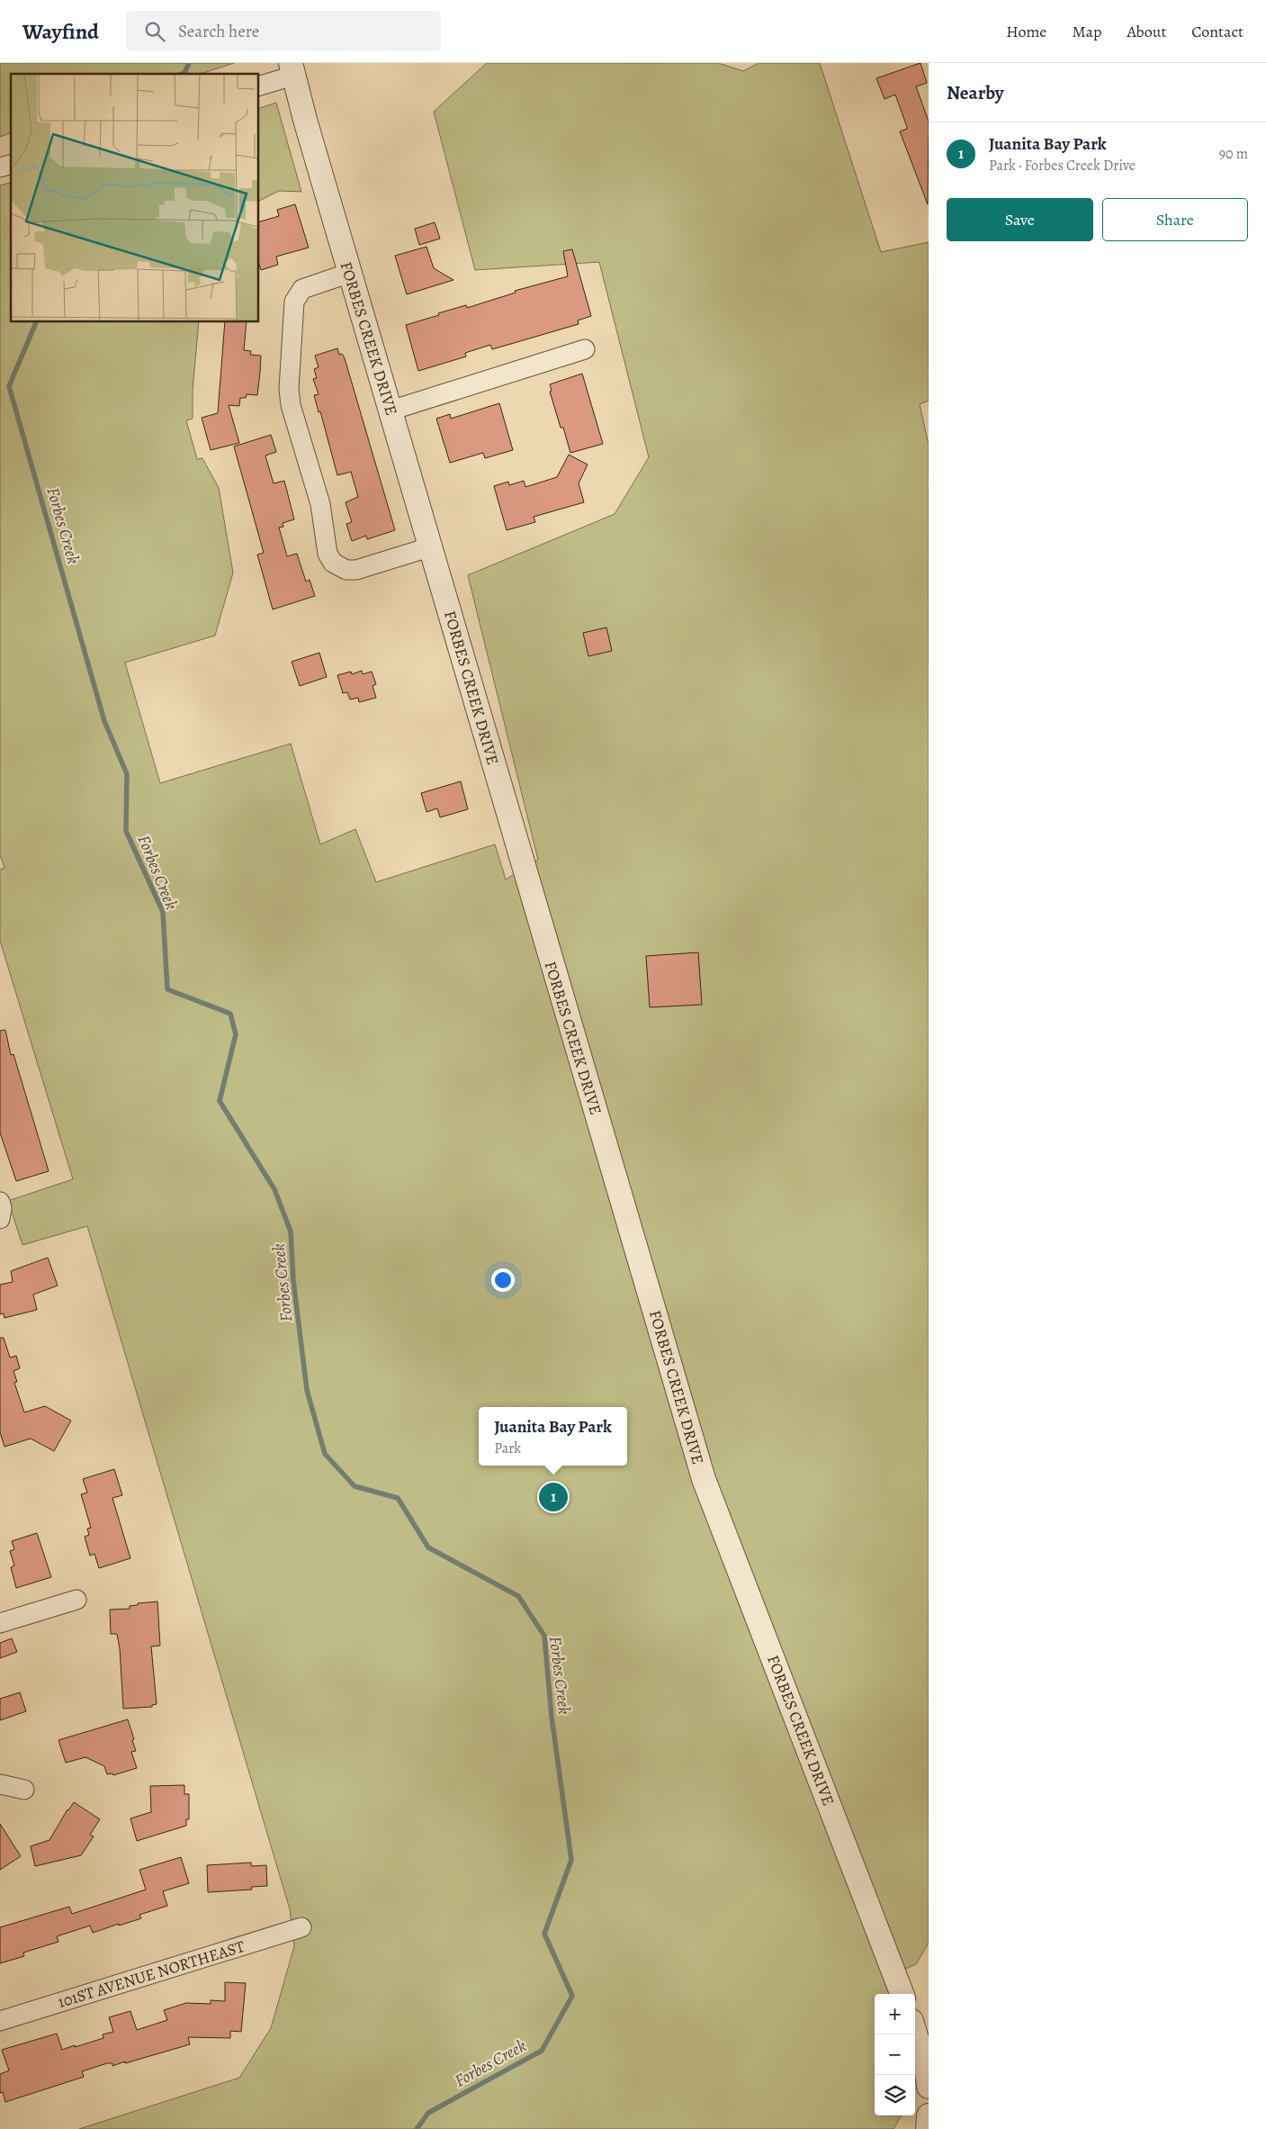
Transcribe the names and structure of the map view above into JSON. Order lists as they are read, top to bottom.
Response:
{
  "streets": {
    "street": ["FORBES CREEK DRIVE", "101ST AVENUE NORTHEAST"]
  },
  "water": ["Forbes Creek"],
  "page": {
    "header": "Wayfind",
    "search": "Search here",
    "nav": [
      "Home",
      "Map",
      "About",
      "Contact"
    ],
    "heading": "Nearby",
    "list": [
      {
        "mark": "1",
        "name": "Juanita Bay Park",
        "note": "Park · Forbes Creek Drive",
        "value": "90 m"
      }
    ],
    "buttons": ["Save", "Share"],
    "popup": ["Juanita Bay Park", "Park"],
    "pins": "1",
    "map_buttons": ["+", "−"]
  }
}
